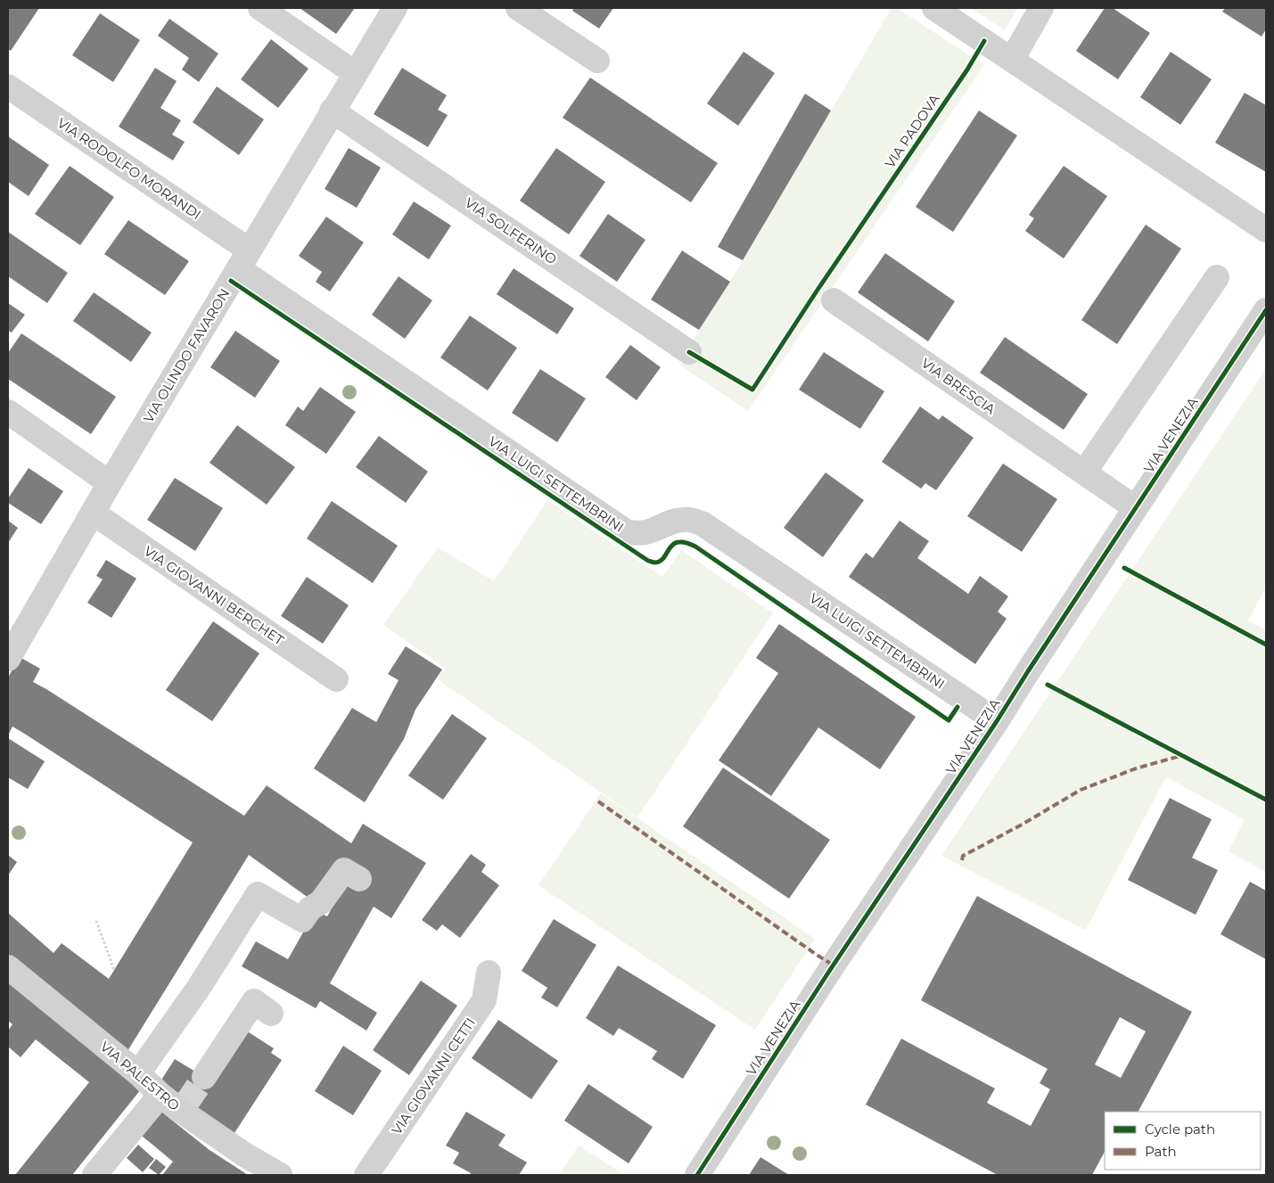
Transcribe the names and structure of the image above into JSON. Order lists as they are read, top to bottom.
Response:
{
  "streets": {
    "street": [
      "VIA RODOLFO MORANDI",
      "VIA SOLFERINO",
      "VIA OLINDO FAVARON",
      "VIA BRESCIA",
      "VIA VENEZIA",
      "VIA LUIGI SETTEMBRINI",
      "VIA GIOVANNI BERCHET",
      "VIA PALESTRO",
      "VIA GIOVANNI CETTI"
    ],
    "cycle path": ["VIA PADOVA"]
  },
  "crossings": [
    ["VIA RODOLFO MORANDI", "VIA OLINDO FAVARON"],
    ["VIA RODOLFO MORANDI", "VIA LUIGI SETTEMBRINI"],
    ["VIA SOLFERINO", "VIA OLINDO FAVARON"],
    ["VIA OLINDO FAVARON", "VIA LUIGI SETTEMBRINI"],
    ["VIA OLINDO FAVARON", "VIA GIOVANNI BERCHET"],
    ["VIA BRESCIA", "VIA VENEZIA"],
    ["VIA VENEZIA", "VIA LUIGI SETTEMBRINI"]
  ],
  "legend": ["Cycle path", "Path"]
}
